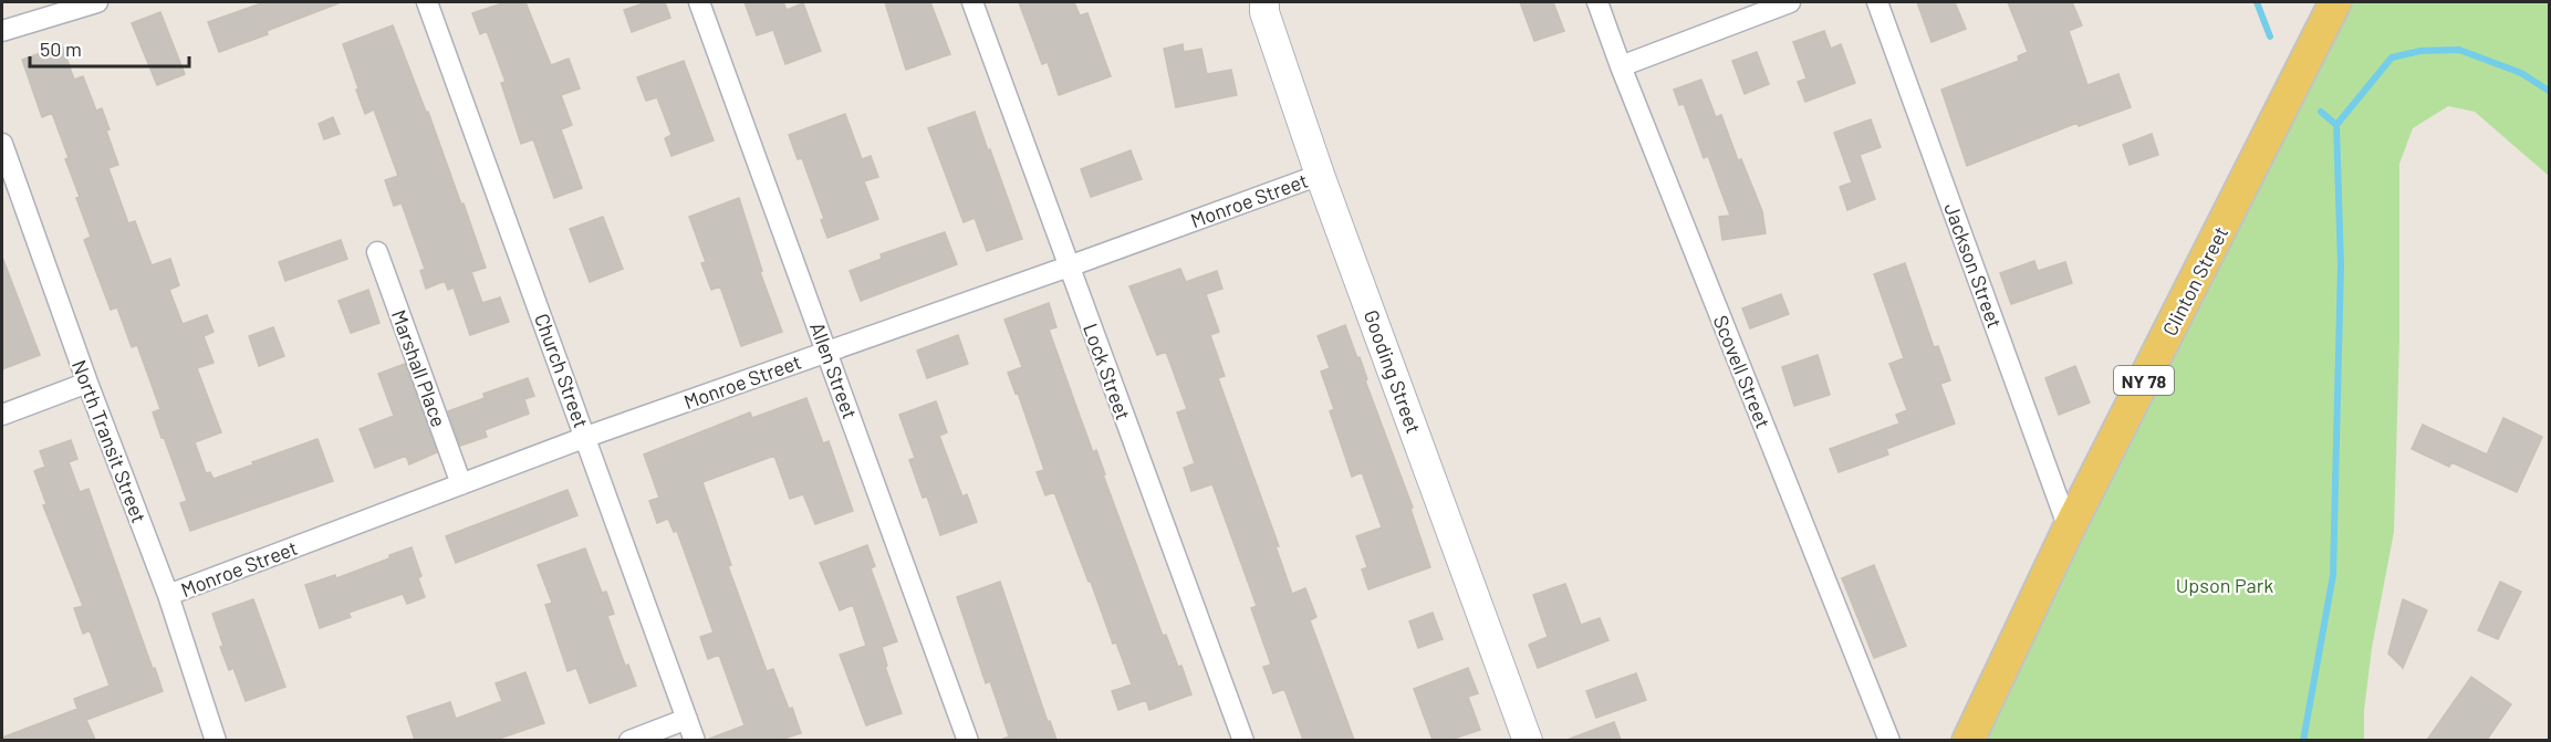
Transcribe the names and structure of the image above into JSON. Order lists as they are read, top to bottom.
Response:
{
  "streets": {
    "main road": ["Clinton Street", "NY 78"],
    "street": [
      "Monroe Street",
      "Jackson Street",
      "Marshall Place",
      "Church Street",
      "Allen Street",
      "Lock Street",
      "Gooding Street",
      "Scovell Street",
      "North Transit Street"
    ]
  },
  "crossings": [
    ["Monroe Street", "Marshall Place"],
    ["Monroe Street", "Church Street"],
    ["Monroe Street", "Allen Street"],
    ["Monroe Street", "Lock Street"],
    ["Monroe Street", "Gooding Street"],
    ["Monroe Street", "North Transit Street"],
    ["Jackson Street", "Clinton Street"]
  ],
  "parks": ["Upson Park"],
  "scale_bar": "50 m"
}
